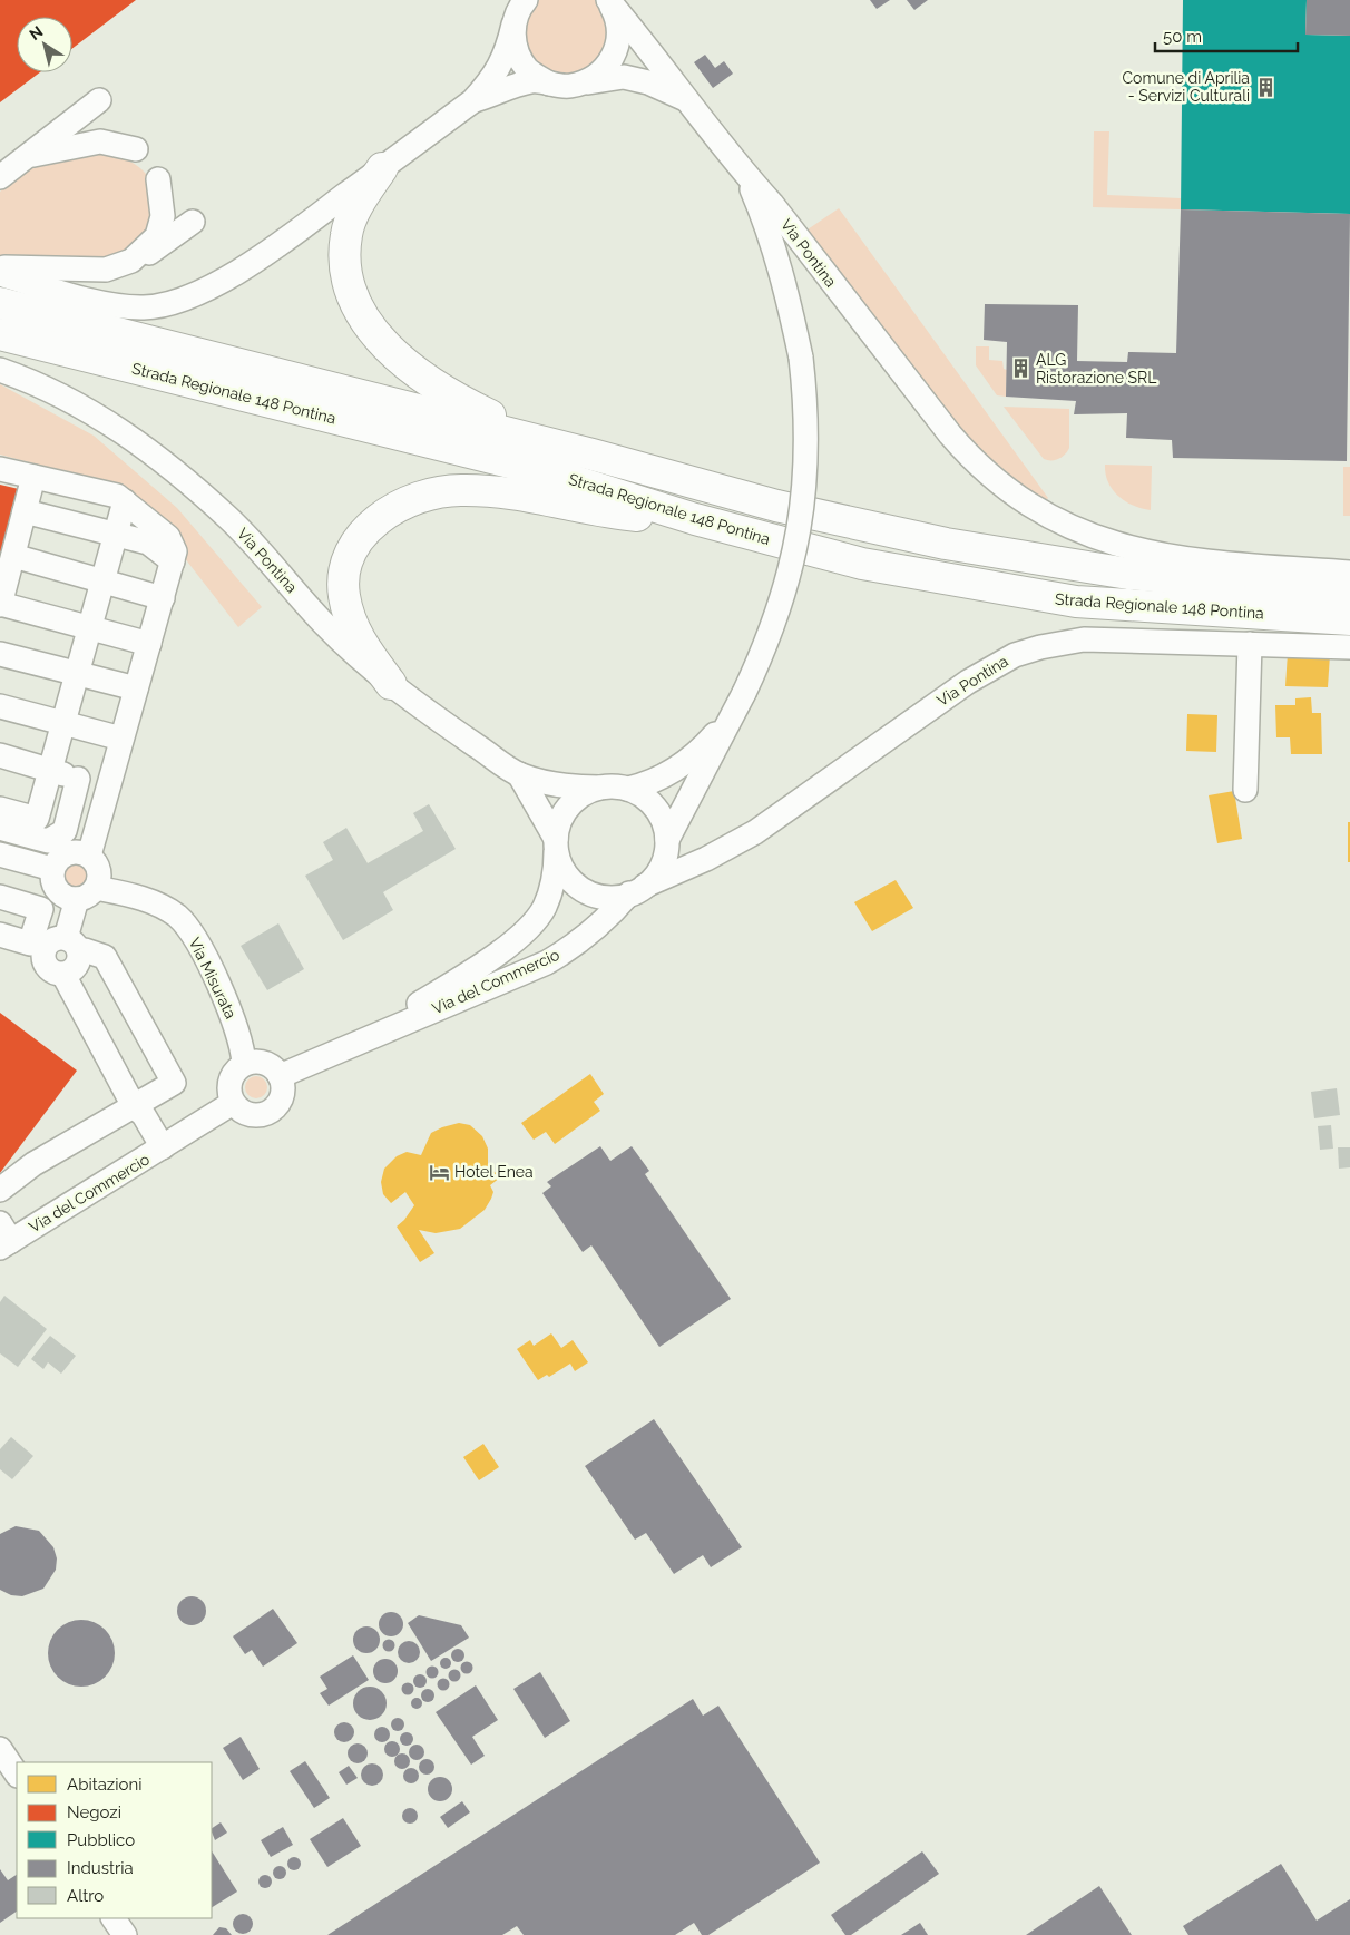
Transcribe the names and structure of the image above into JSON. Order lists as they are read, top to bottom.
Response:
{
  "streets": {
    "highway": ["Strada Regionale 148 Pontina"],
    "street": ["Via Pontina", "Via Misurata", "Via del Commercio"]
  },
  "crossings": [
    ["Via Pontina", "Via del Commercio"],
    ["Via Misurata", "Via del Commercio"]
  ],
  "places": {
    "building": ["Comune di Aprilia - Servizi Culturali", "ALG Ristorazione SRL"],
    "hotel": ["Hotel Enea"]
  },
  "legend": [
    "Abitazioni",
    "Negozi",
    "Pubblico",
    "Industria",
    "Altro"
  ],
  "scale_bar": "50 m",
  "north": "top left"
}
